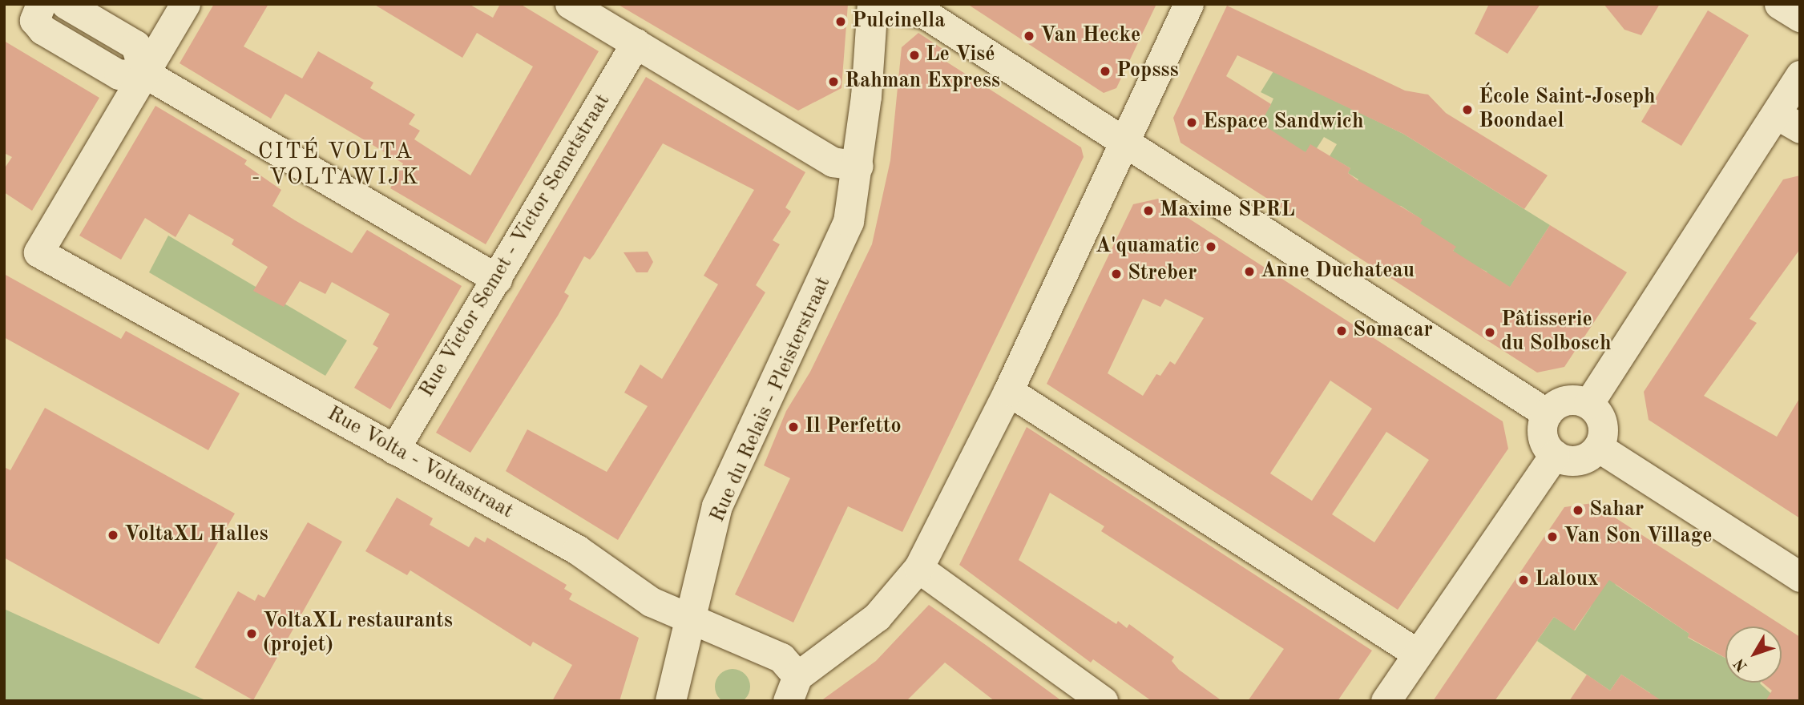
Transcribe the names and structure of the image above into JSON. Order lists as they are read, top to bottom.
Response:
{
  "streets": {
    "street": ["Rue Victor Semet - Victor Semetstraat", "Rue du Relais - Pleisterstraat", "Rue Volta - Voltastraat"]
  },
  "crossings": [
    ["Rue Victor Semet - Victor Semetstraat", "Rue Volta - Voltastraat"],
    ["Rue du Relais - Pleisterstraat", "Rue Volta - Voltastraat"]
  ],
  "districts": ["CITÉ VOLTA - VOLTAWIJK"],
  "places": [
    "Pulcinella",
    "Van Hecke",
    "Le Visé",
    "Popsss",
    "Rahman Express",
    "École Saint-Joseph Boondael",
    "Espace Sandwich",
    "Maxime SPRL",
    "A'quamatic",
    "Anne Duchateau",
    "Streber",
    "Somacar",
    "Pâtisserie du Solbosch",
    "Il Perfetto",
    "Sahar",
    "VoltaXL Halles",
    "Van Son Village",
    "Laloux",
    "VoltaXL restaurants (projet)"
  ],
  "north": "bottom left"
}
